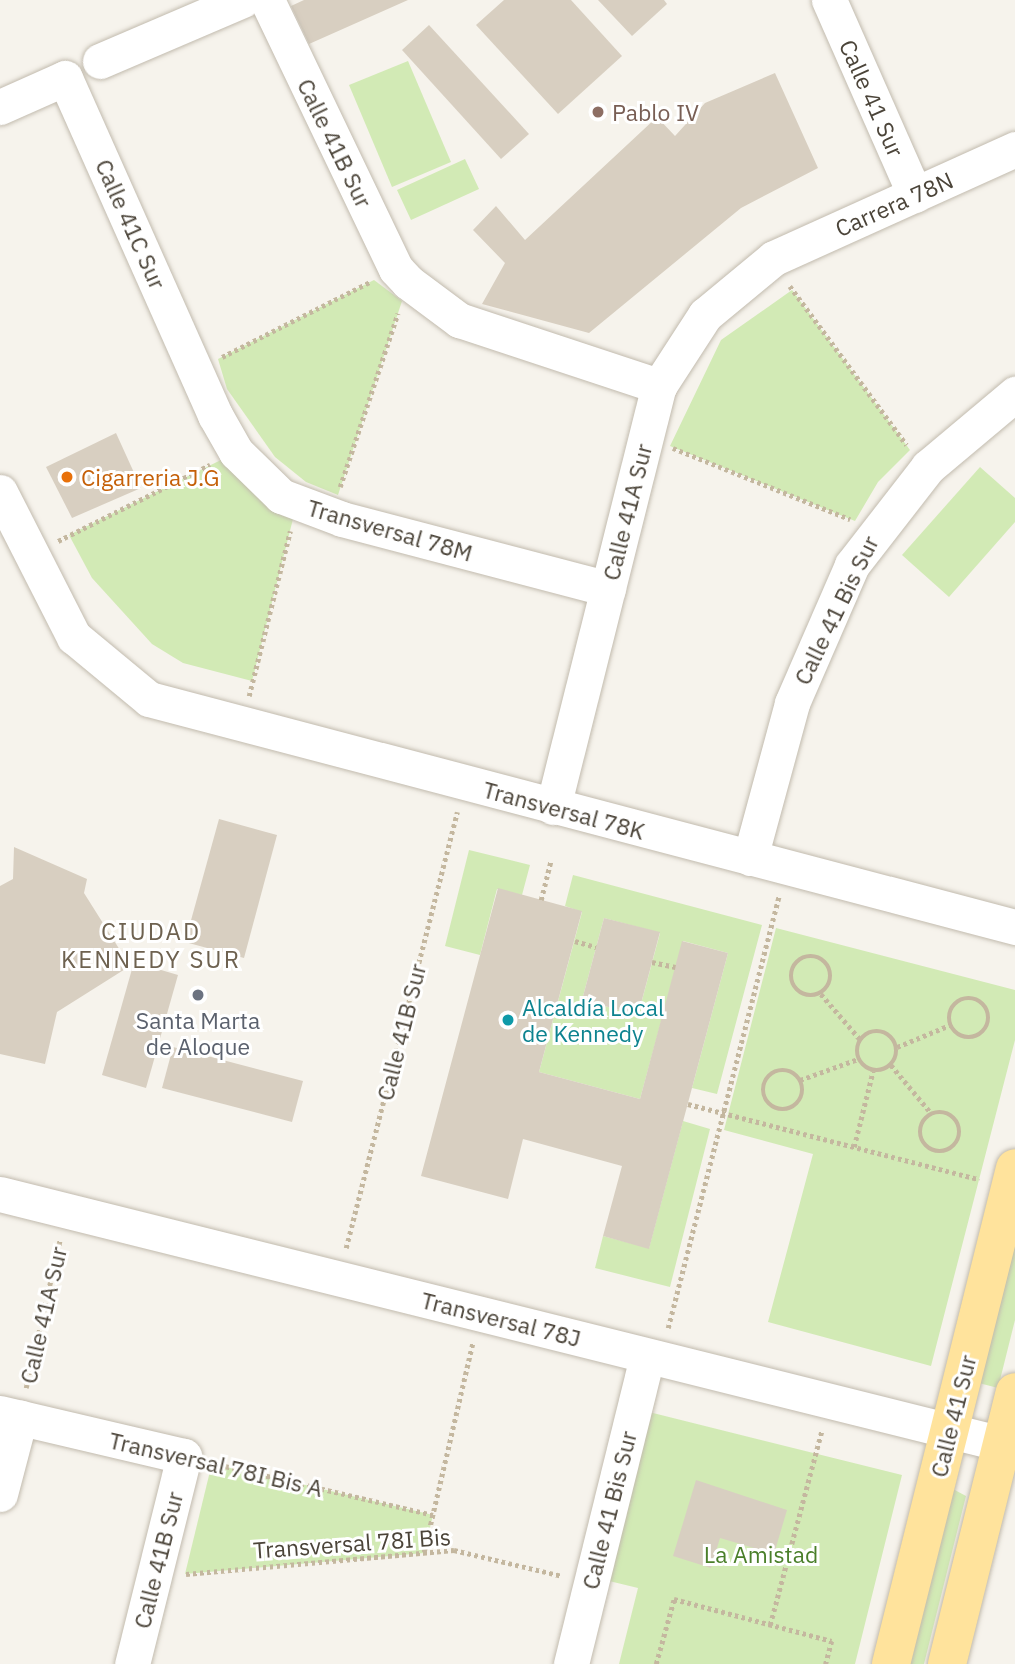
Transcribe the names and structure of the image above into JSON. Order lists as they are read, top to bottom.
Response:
{
  "streets": {
    "main road": ["Calle 41 Sur"],
    "street": [
      "Calle 41B Sur",
      "Carrera 78N",
      "Calle 41C Sur",
      "Calle 41A Sur",
      "Transversal 78M",
      "Calle 41 Bis Sur",
      "Transversal 78K",
      "Transversal 78J",
      "Transversal 78I Bis A"
    ],
    "path": ["Transversal 78I Bis"]
  },
  "crossings": [
    ["Calle 41 Sur", "Carrera 78N"],
    ["Calle 41 Sur", "Transversal 78J"],
    ["Calle 41B Sur", "Transversal 78K"],
    ["Calle 41B Sur", "Transversal 78J"],
    ["Calle 41B Sur", "Transversal 78I Bis A"],
    ["Calle 41B Sur", "Transversal 78I Bis"],
    ["Carrera 78N", "Calle 41A Sur"],
    ["Calle 41C Sur", "Transversal 78M"],
    ["Calle 41A Sur", "Transversal 78M"],
    ["Calle 41A Sur", "Transversal 78K"],
    ["Calle 41A Sur", "Transversal 78J"],
    ["Calle 41A Sur", "Transversal 78I Bis A"],
    ["Calle 41 Bis Sur", "Transversal 78K"],
    ["Calle 41 Bis Sur", "Transversal 78J"],
    ["Calle 41 Bis Sur", "Transversal 78I Bis"]
  ],
  "districts": ["CIUDAD KENNEDY SUR"],
  "parks": ["La Amistad"],
  "places": [
    "Pablo IV",
    "Cigarreria J.G",
    "Santa Marta de Aloque",
    "Alcaldía Local de Kennedy"
  ]
}
